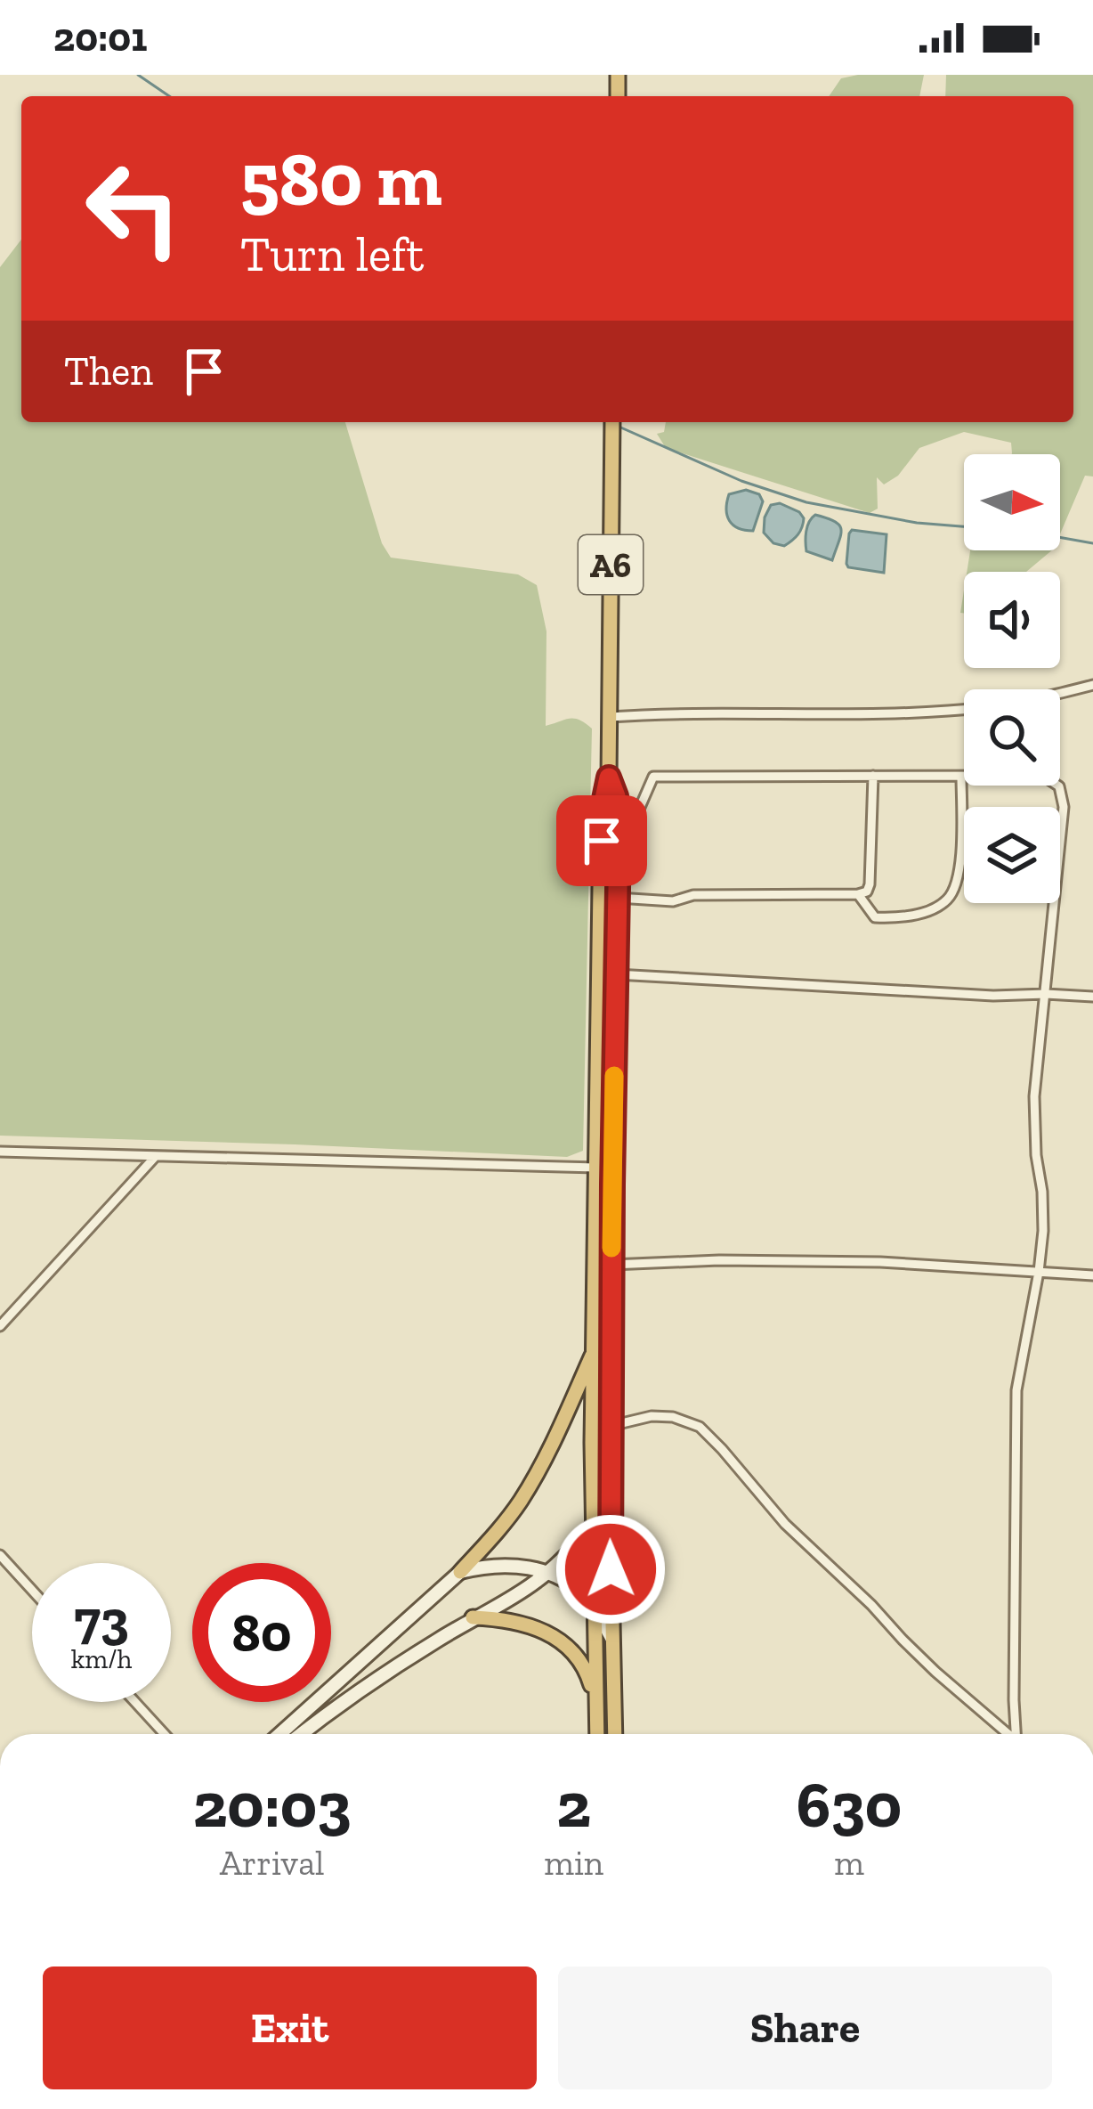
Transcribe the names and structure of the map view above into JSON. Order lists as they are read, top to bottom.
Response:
{
  "streets": {
    "highway": ["A6"]
  },
  "north": "right",
  "page": {
    "status": "20:01",
    "turn": ["580 m", "Turn left"],
    "then": "Then",
    "speed": "73 km/h",
    "limit": "80",
    "eta": [
      "20:03",
      "Arrival",
      "2",
      "min",
      "630",
      "m"
    ],
    "buttons": ["Exit", "Share"]
  }
}
